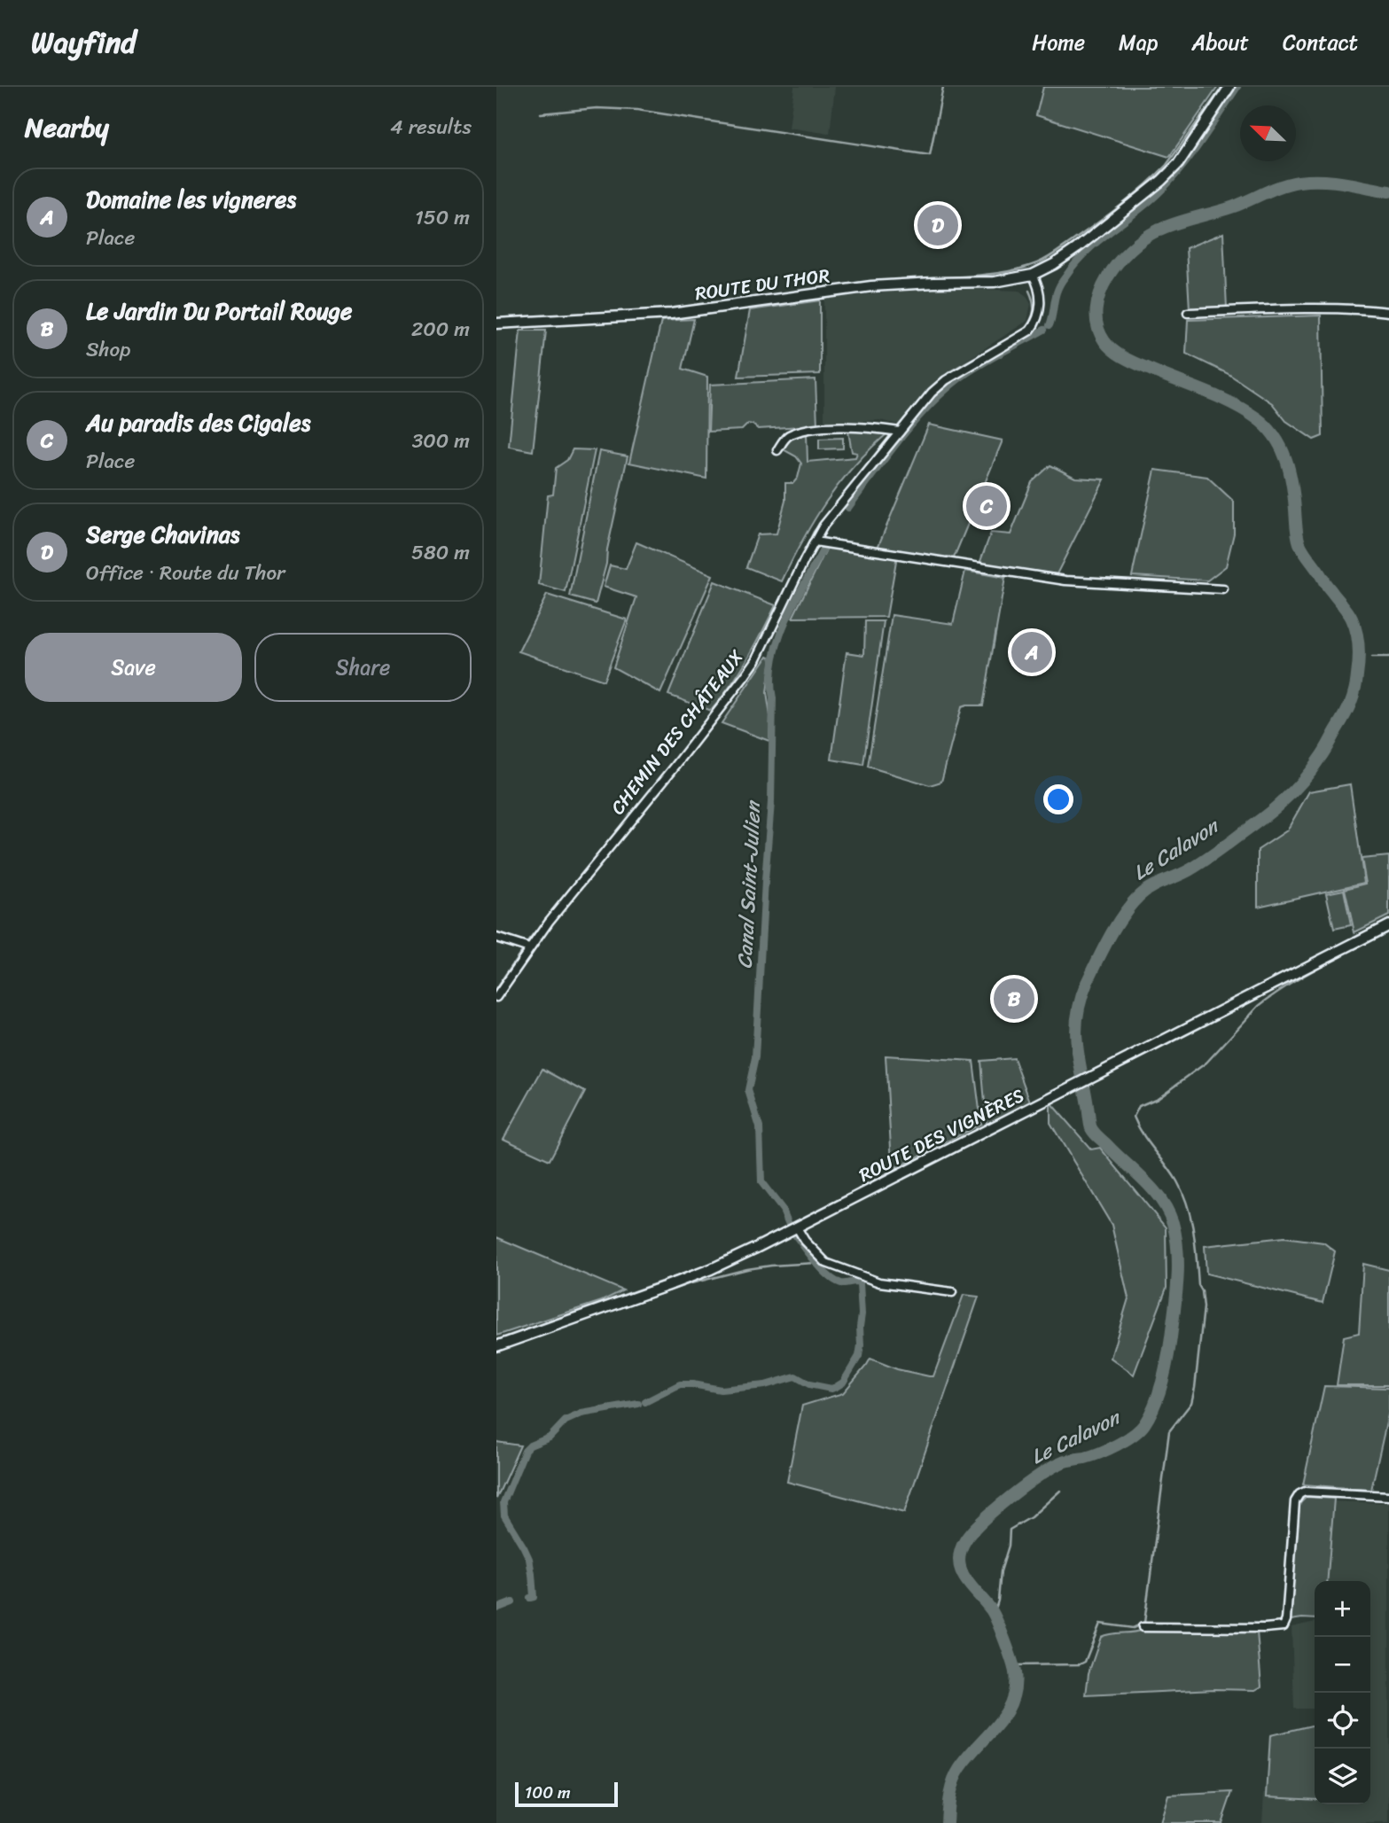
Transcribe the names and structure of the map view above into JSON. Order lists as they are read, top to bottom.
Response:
{
  "streets": {
    "street": ["ROUTE DU THOR", "CHEMIN DES CHÂTEAUX", "ROUTE DES VIGNÈRES"]
  },
  "crossings": [
    ["ROUTE DU THOR", "CHEMIN DES CHÂTEAUX"]
  ],
  "water": ["Le Calavon", "Canal Saint-Julien"],
  "scale_bar": "100 m",
  "north": "top left",
  "page": {
    "header": "Wayfind",
    "nav": [
      "Home",
      "Map",
      "About",
      "Contact"
    ],
    "heading": ["Nearby", "4 results"],
    "list": [
      {
        "mark": "A",
        "name": "Domaine les vigneres",
        "note": "Place",
        "value": "150 m"
      },
      {
        "mark": "B",
        "name": "Le Jardin Du Portail Rouge",
        "note": "Shop",
        "value": "200 m"
      },
      {
        "mark": "C",
        "name": "Au paradis des Cigales",
        "note": "Place",
        "value": "300 m"
      },
      {
        "mark": "D",
        "name": "Serge Chavinas",
        "note": "Office · Route du Thor",
        "value": "580 m"
      }
    ],
    "pins": [
      "D",
      "C",
      "A",
      "B"
    ],
    "buttons": ["Save", "Share"],
    "map_buttons": ["+", "−"],
    "scale": "100 m"
  }
}
